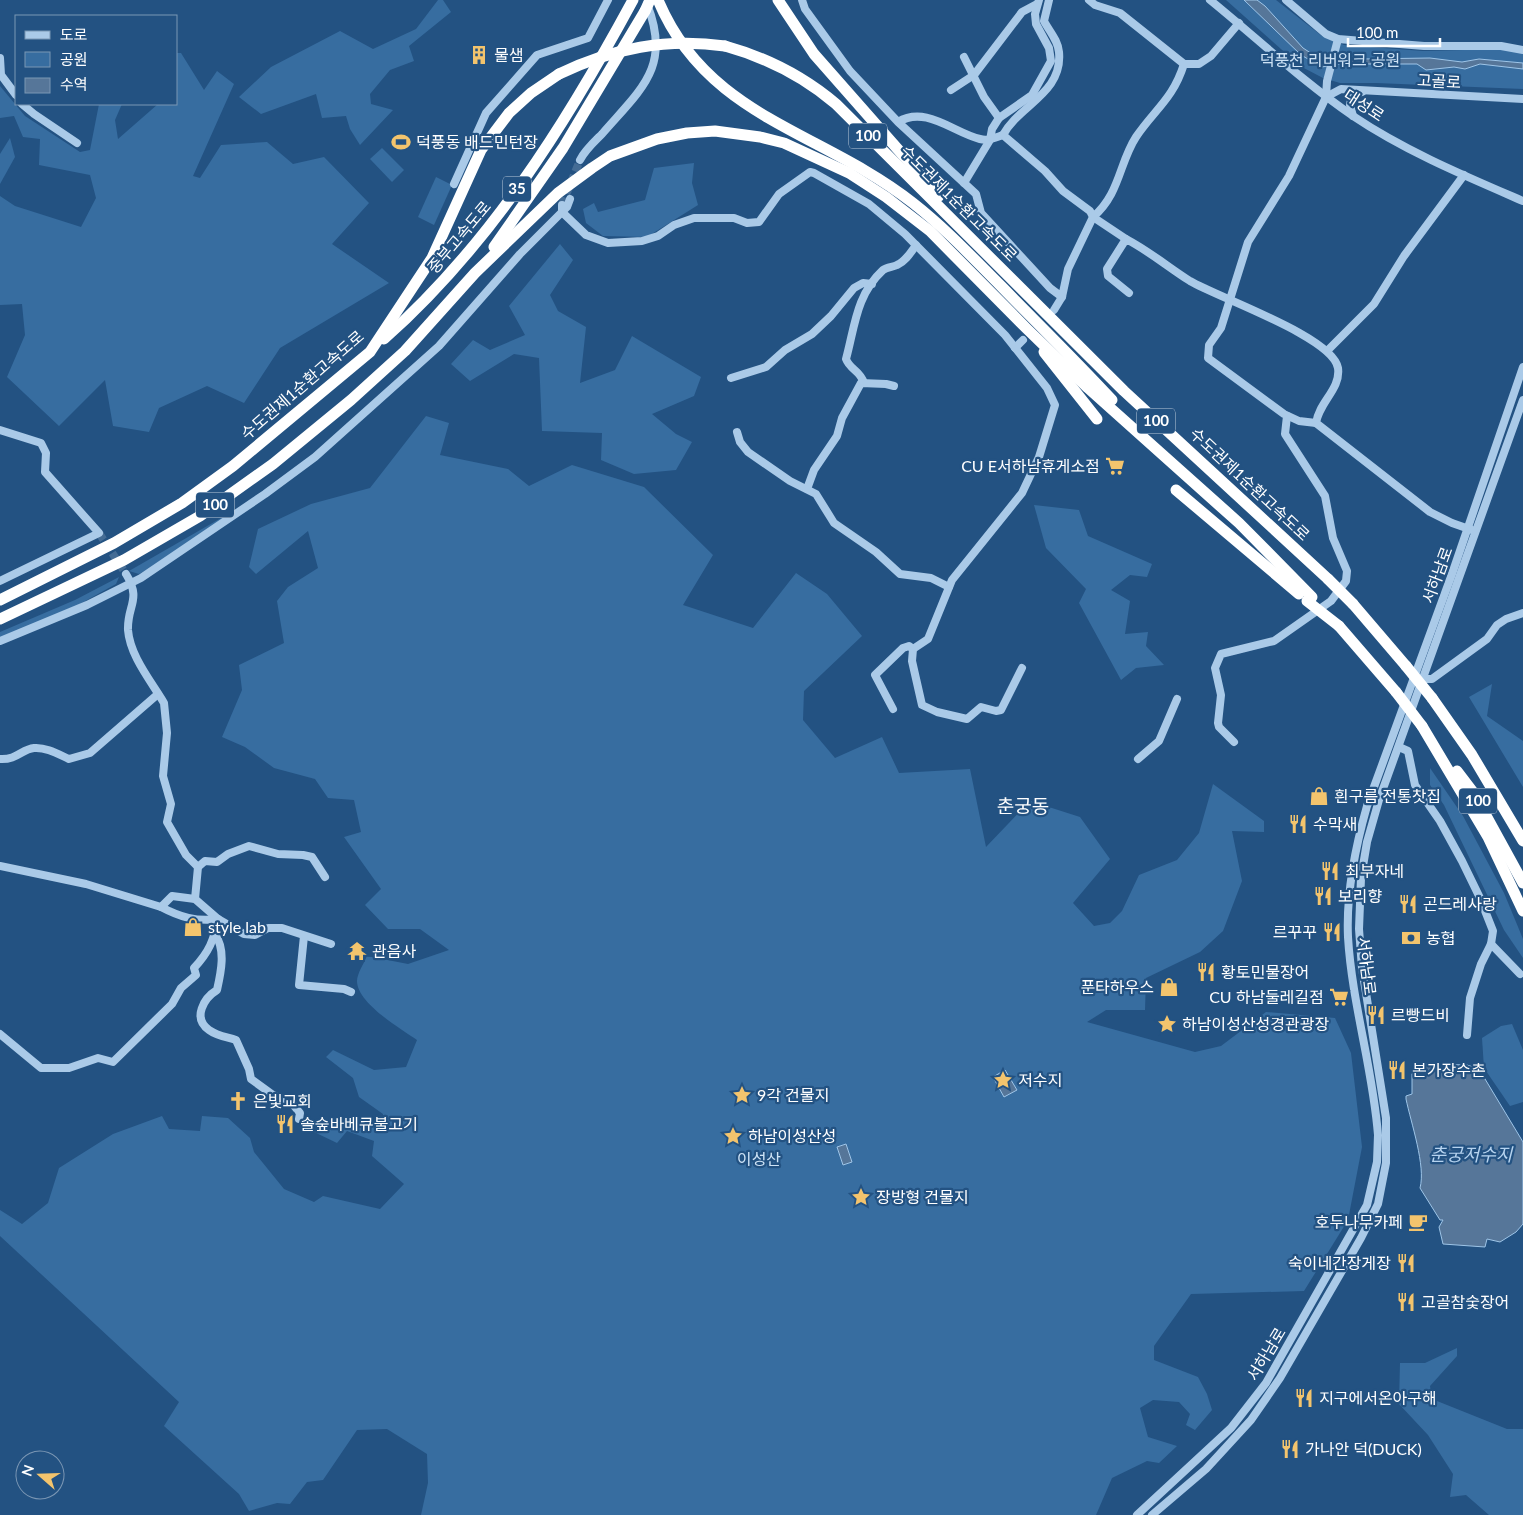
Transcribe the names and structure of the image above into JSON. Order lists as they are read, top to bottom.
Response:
{
  "streets": {
    "highway": [
      "100",
      "35",
      "수도권제1순환고속도로",
      "중부고속도로"
    ],
    "street": ["고골로", "대성로", "서하남로"]
  },
  "crossings": [
    ["고골로", "대성로"],
    ["100", "중부고속도로"],
    ["수도권제1순환고속도로", "중부고속도로"]
  ],
  "districts": ["춘궁동"],
  "water": ["춘궁저수지"],
  "parks": ["덕풍천 리버워크 공원", "이성산"],
  "places": {
    "building": ["물샘"],
    "sports": ["덕풍동 배드민턴장"],
    "supermarket": ["CU E서하남휴게소점", "CU 하남둘레길점"],
    "shop": ["흰구름 전통찻집", "style lab", "푼타하우스"],
    "restaurant": [
      "수막새",
      "최부자네",
      "보리향",
      "곤드레사랑",
      "르꾸꾸",
      "황토민물장어",
      "르빵드비",
      "본가장수촌",
      "솔숲바베큐불고기",
      "숙이네간장게장",
      "고골참숯장어",
      "지구에서온아구해",
      "가나안 덕(DUCK)"
    ],
    "bank": ["농협"],
    "temple": ["관음사"],
    "place": [
      "하남이성산성경관광장",
      "저수지",
      "9각 건물지",
      "하남이성산성",
      "장방형 건물지"
    ],
    "church": ["은빛교회"],
    "cafe": ["호두나무카페"]
  },
  "legend": ["도로", "공원", "수역"],
  "scale_bar": "100 m",
  "north": "left"
}
